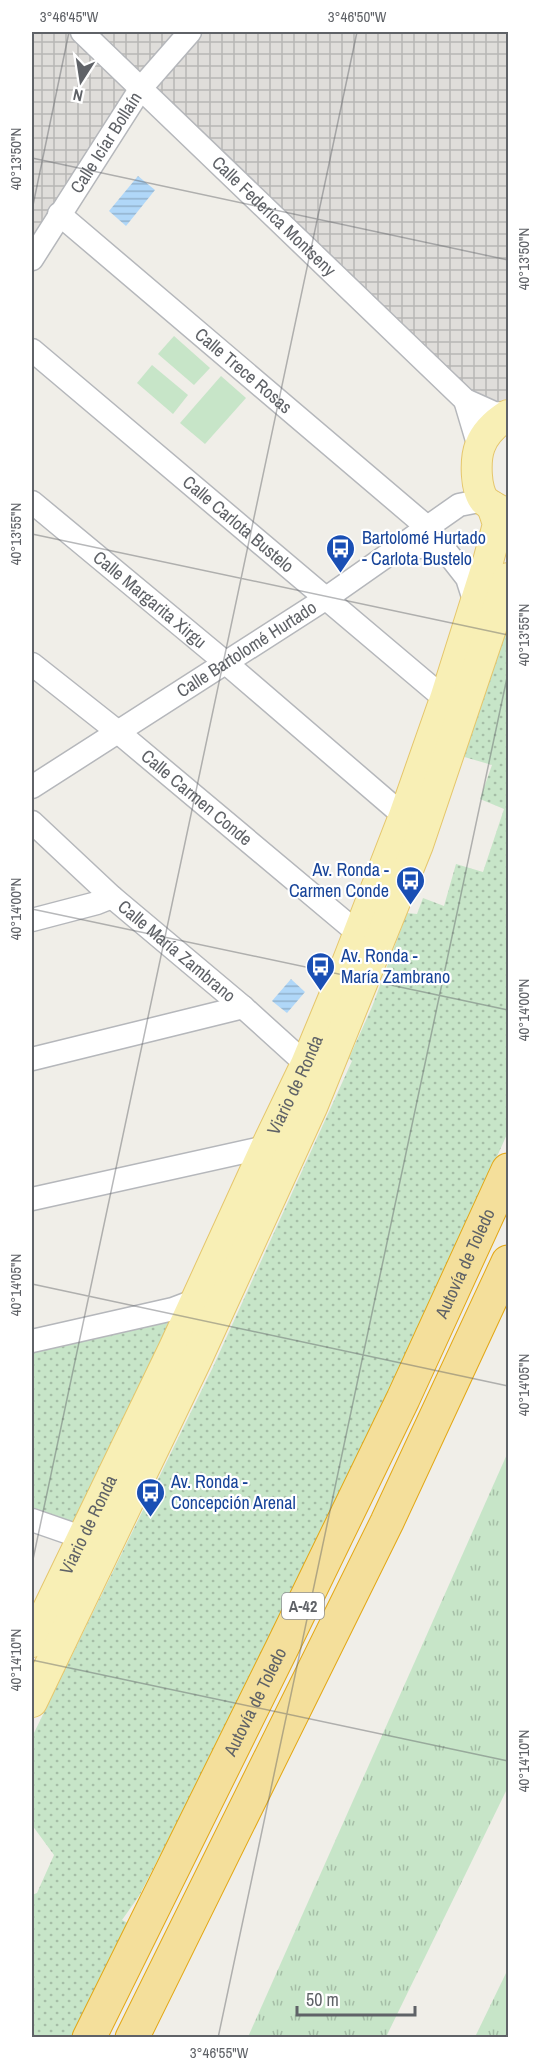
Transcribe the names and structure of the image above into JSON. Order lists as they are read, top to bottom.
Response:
{
  "streets": {
    "highway": ["Autovía de Toledo", "A-42"],
    "main road": ["Viario de Ronda"],
    "street": [
      "Calle Icíar Bollaín",
      "Calle Federica Montseny",
      "Calle Trece Rosas",
      "Calle Carlota Bustelo",
      "Calle Margarita Xirgu",
      "Calle Bartolomé Hurtado",
      "Calle Carmen Conde",
      "Calle María Zambrano"
    ]
  },
  "crossings": [
    ["Calle Icíar Bollaín", "Calle Federica Montseny"],
    ["Calle Icíar Bollaín", "Calle Trece Rosas"],
    ["Calle Federica Montseny", "Calle Bartolomé Hurtado"],
    ["Calle Federica Montseny", "Viario de Ronda"],
    ["Calle Trece Rosas", "Calle Bartolomé Hurtado"],
    ["Calle Carlota Bustelo", "Calle Bartolomé Hurtado"],
    ["Calle Carlota Bustelo", "Viario de Ronda"],
    ["Calle Margarita Xirgu", "Calle Bartolomé Hurtado"],
    ["Calle Margarita Xirgu", "Viario de Ronda"],
    ["Calle Bartolomé Hurtado", "Calle Carmen Conde"],
    ["Calle Bartolomé Hurtado", "Viario de Ronda"],
    ["Calle Carmen Conde", "Viario de Ronda"],
    ["Calle María Zambrano", "Viario de Ronda"]
  ],
  "places": {
    "bus stop": [
      "Bartolomé Hurtado - Carlota Bustelo",
      "Av. Ronda - Carmen Conde",
      "Av. Ronda - María Zambrano",
      "Av. Ronda - Concepción Arenal"
    ]
  },
  "scale_bar": "50 m",
  "north": "bottom",
  "coordinates": [
    "3°46'45\"W",
    "3°46'50\"W",
    "40°13'50\"N",
    "40°13'55\"N",
    "40°14'00\"N",
    "40°14'05\"N",
    "40°14'10\"N",
    "3°46'55\"W"
  ]
}
